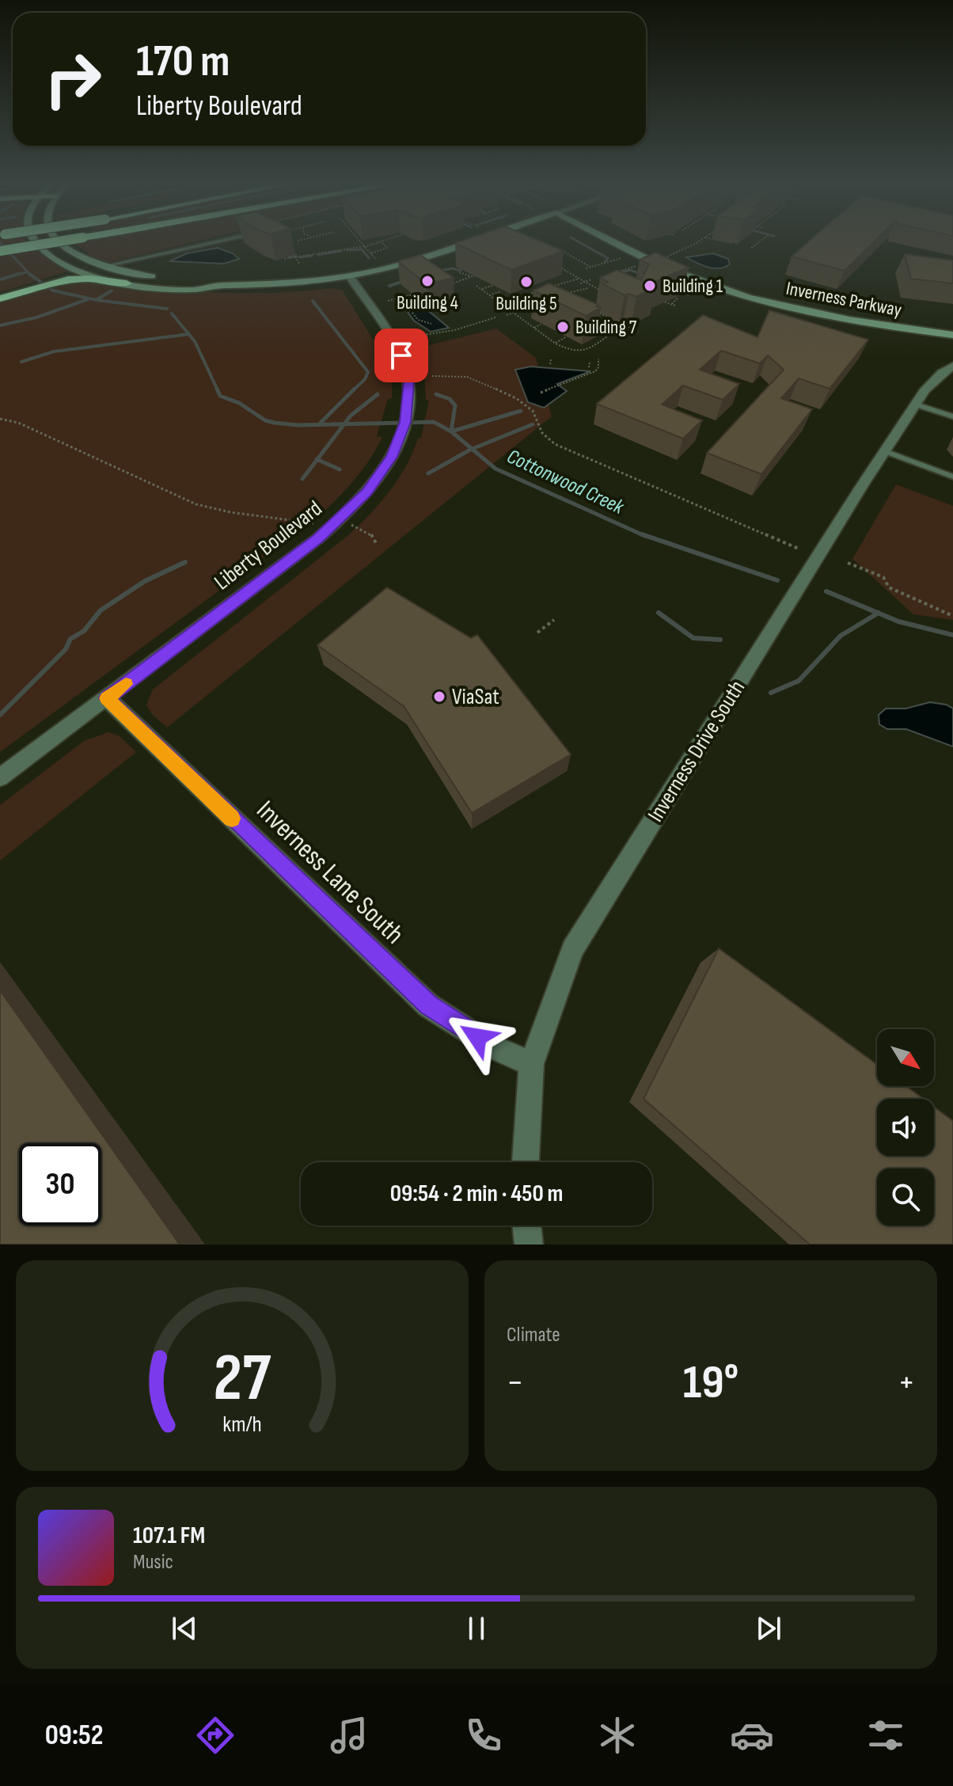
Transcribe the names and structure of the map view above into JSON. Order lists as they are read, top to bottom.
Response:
{
  "streets": {
    "main road": ["Inverness Parkway"],
    "street": ["Liberty Boulevard", "Inverness Drive South", "Inverness Lane South"]
  },
  "crossings": [
    ["Liberty Boulevard", "Inverness Lane South"],
    ["Inverness Drive South", "Inverness Lane South"]
  ],
  "water": ["Cottonwood Creek"],
  "places": [
    "Building 4",
    "Building 5",
    "Building 1",
    "Building 7",
    "ViaSat"
  ],
  "north": "bottom right",
  "page": {
    "turn": ["170 m", "Liberty Boulevard"],
    "limit": "30",
    "trip": "09:54 · 2 min · 450 m",
    "tile": "Climate",
    "heat": ["−", "19°", "+"],
    "song": ["107.1 FM", "Music"],
    "tabs": "09:52",
    "gauge": ["27", "km/h"]
  }
}
